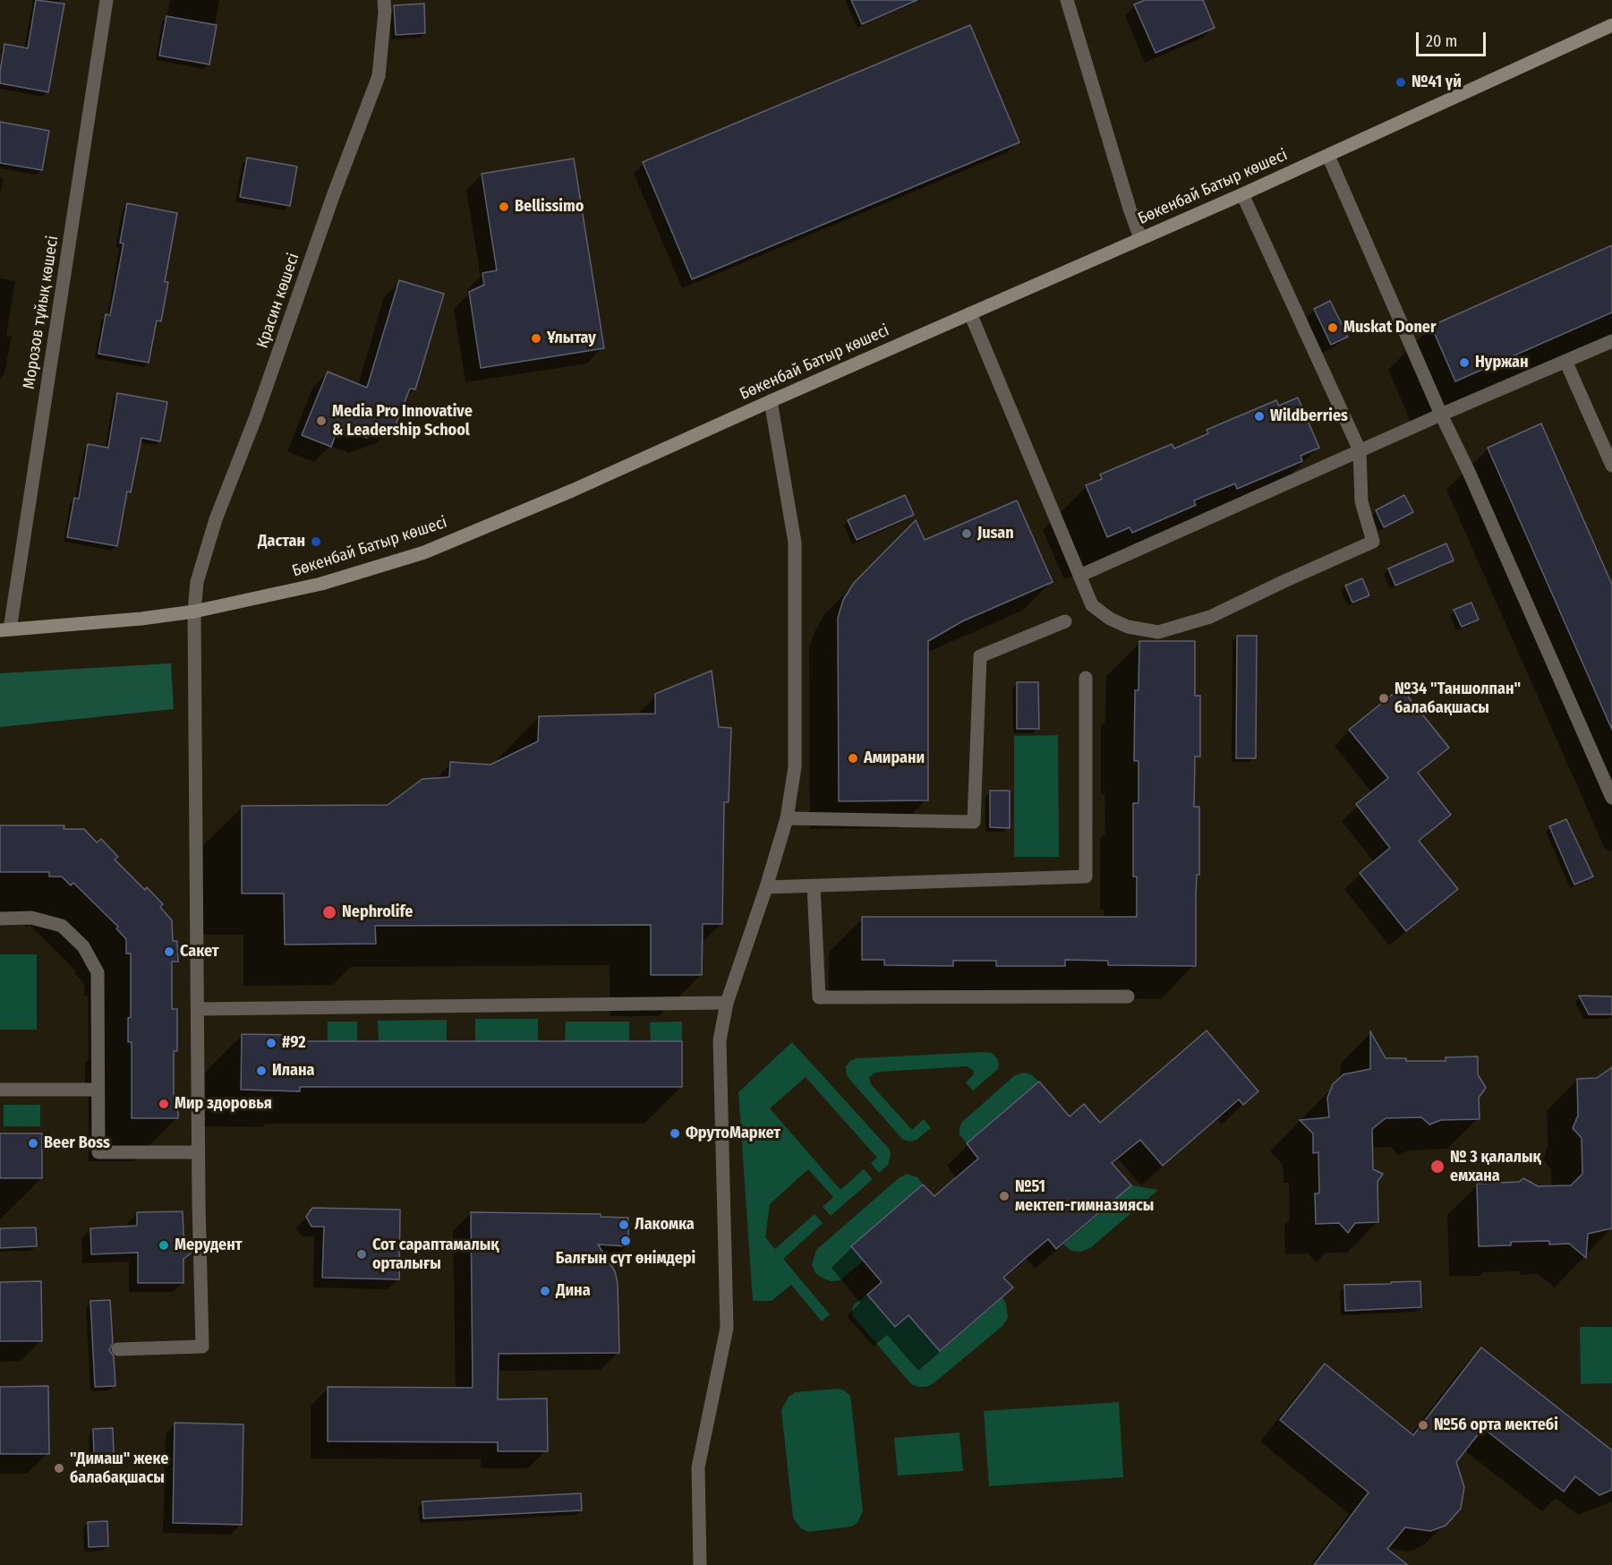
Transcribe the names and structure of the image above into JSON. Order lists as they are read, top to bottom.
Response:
{
  "streets": {
    "main road": ["Бөкенбай Батыр көшесі"],
    "street": ["Красин көшесі", "Морозов тұйық көшесі"]
  },
  "crossings": [
    ["Бөкенбай Батыр көшесі", "Красин көшесі"],
    ["Бөкенбай Батыр көшесі", "Морозов тұйық көшесі"]
  ],
  "places": [
    "№41 үй",
    "Bellissimo",
    "Muskat Doner",
    "Ұлытау",
    "Нуржан",
    "Wildberries",
    "Media Pro Innovative & Leadership School",
    "Jusan",
    "Дастан",
    "№34 \"Таншолпан\" балабақшасы",
    "Амирани",
    "Nephrolife",
    "Сакет",
    "#92",
    "Илана",
    "Мир здоровья",
    "ФрутоМаркет",
    "Beer Boss",
    "№ 3 қалалық емхана",
    "№51 мектеп-гимназиясы",
    "Лакомка",
    "Балғын сүт өнімдері",
    "Мерудент",
    "Сот сараптамалық орталығы",
    "Дина",
    "№56 орта мектебі",
    "\"Димаш\" жеке балабақшасы"
  ],
  "scale_bar": "20 m"
}
